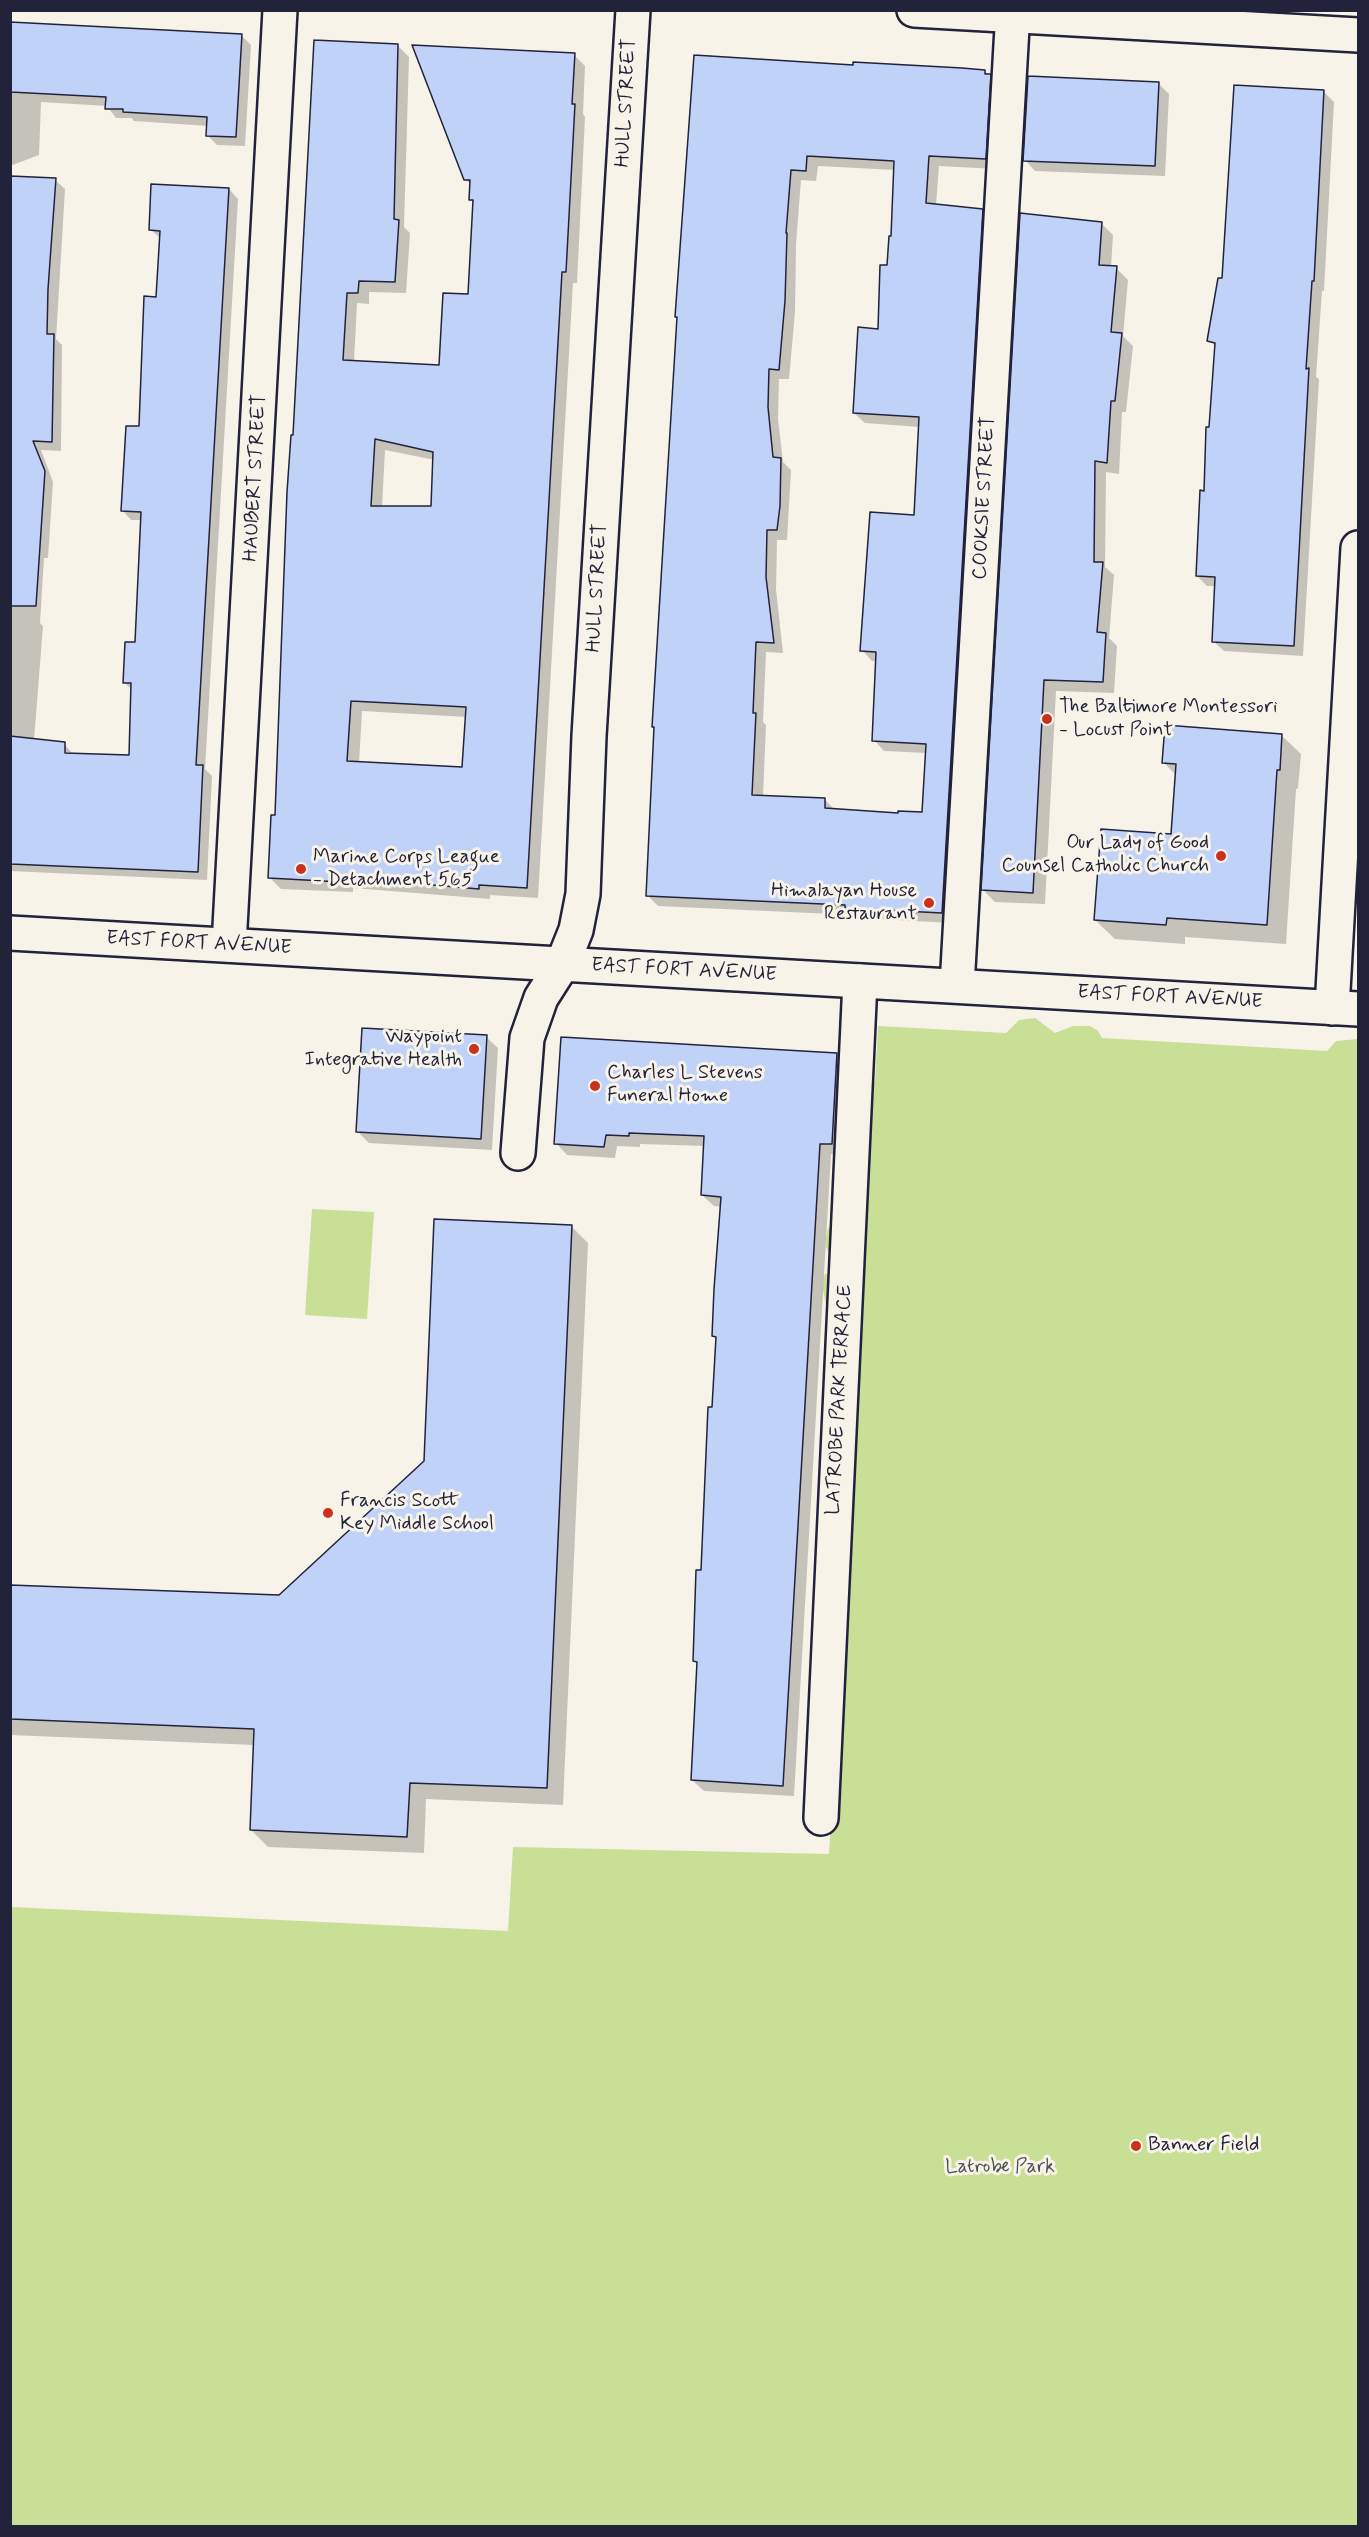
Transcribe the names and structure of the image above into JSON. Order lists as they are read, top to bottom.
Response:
{
  "streets": {
    "street": [
      "HULL STREET",
      "HAUBERT STREET",
      "COOKSIE STREET",
      "EAST FORT AVENUE",
      "LATROBE PARK TERRACE"
    ]
  },
  "crossings": [
    ["HULL STREET", "EAST FORT AVENUE"],
    ["HAUBERT STREET", "EAST FORT AVENUE"],
    ["COOKSIE STREET", "EAST FORT AVENUE"],
    ["EAST FORT AVENUE", "LATROBE PARK TERRACE"]
  ],
  "parks": ["Latrobe Park"],
  "places": [
    "The Baltimore Montessori - Locust Point",
    "Our Lady of Good Counsel Catholic Church",
    "Marine Corps League - Detachment 565",
    "Himalayan House Restaurant",
    "Waypoint Integrative Health",
    "Charles L Stevens Funeral Home",
    "Francis Scott Key Middle School",
    "Banner Field"
  ]
}
